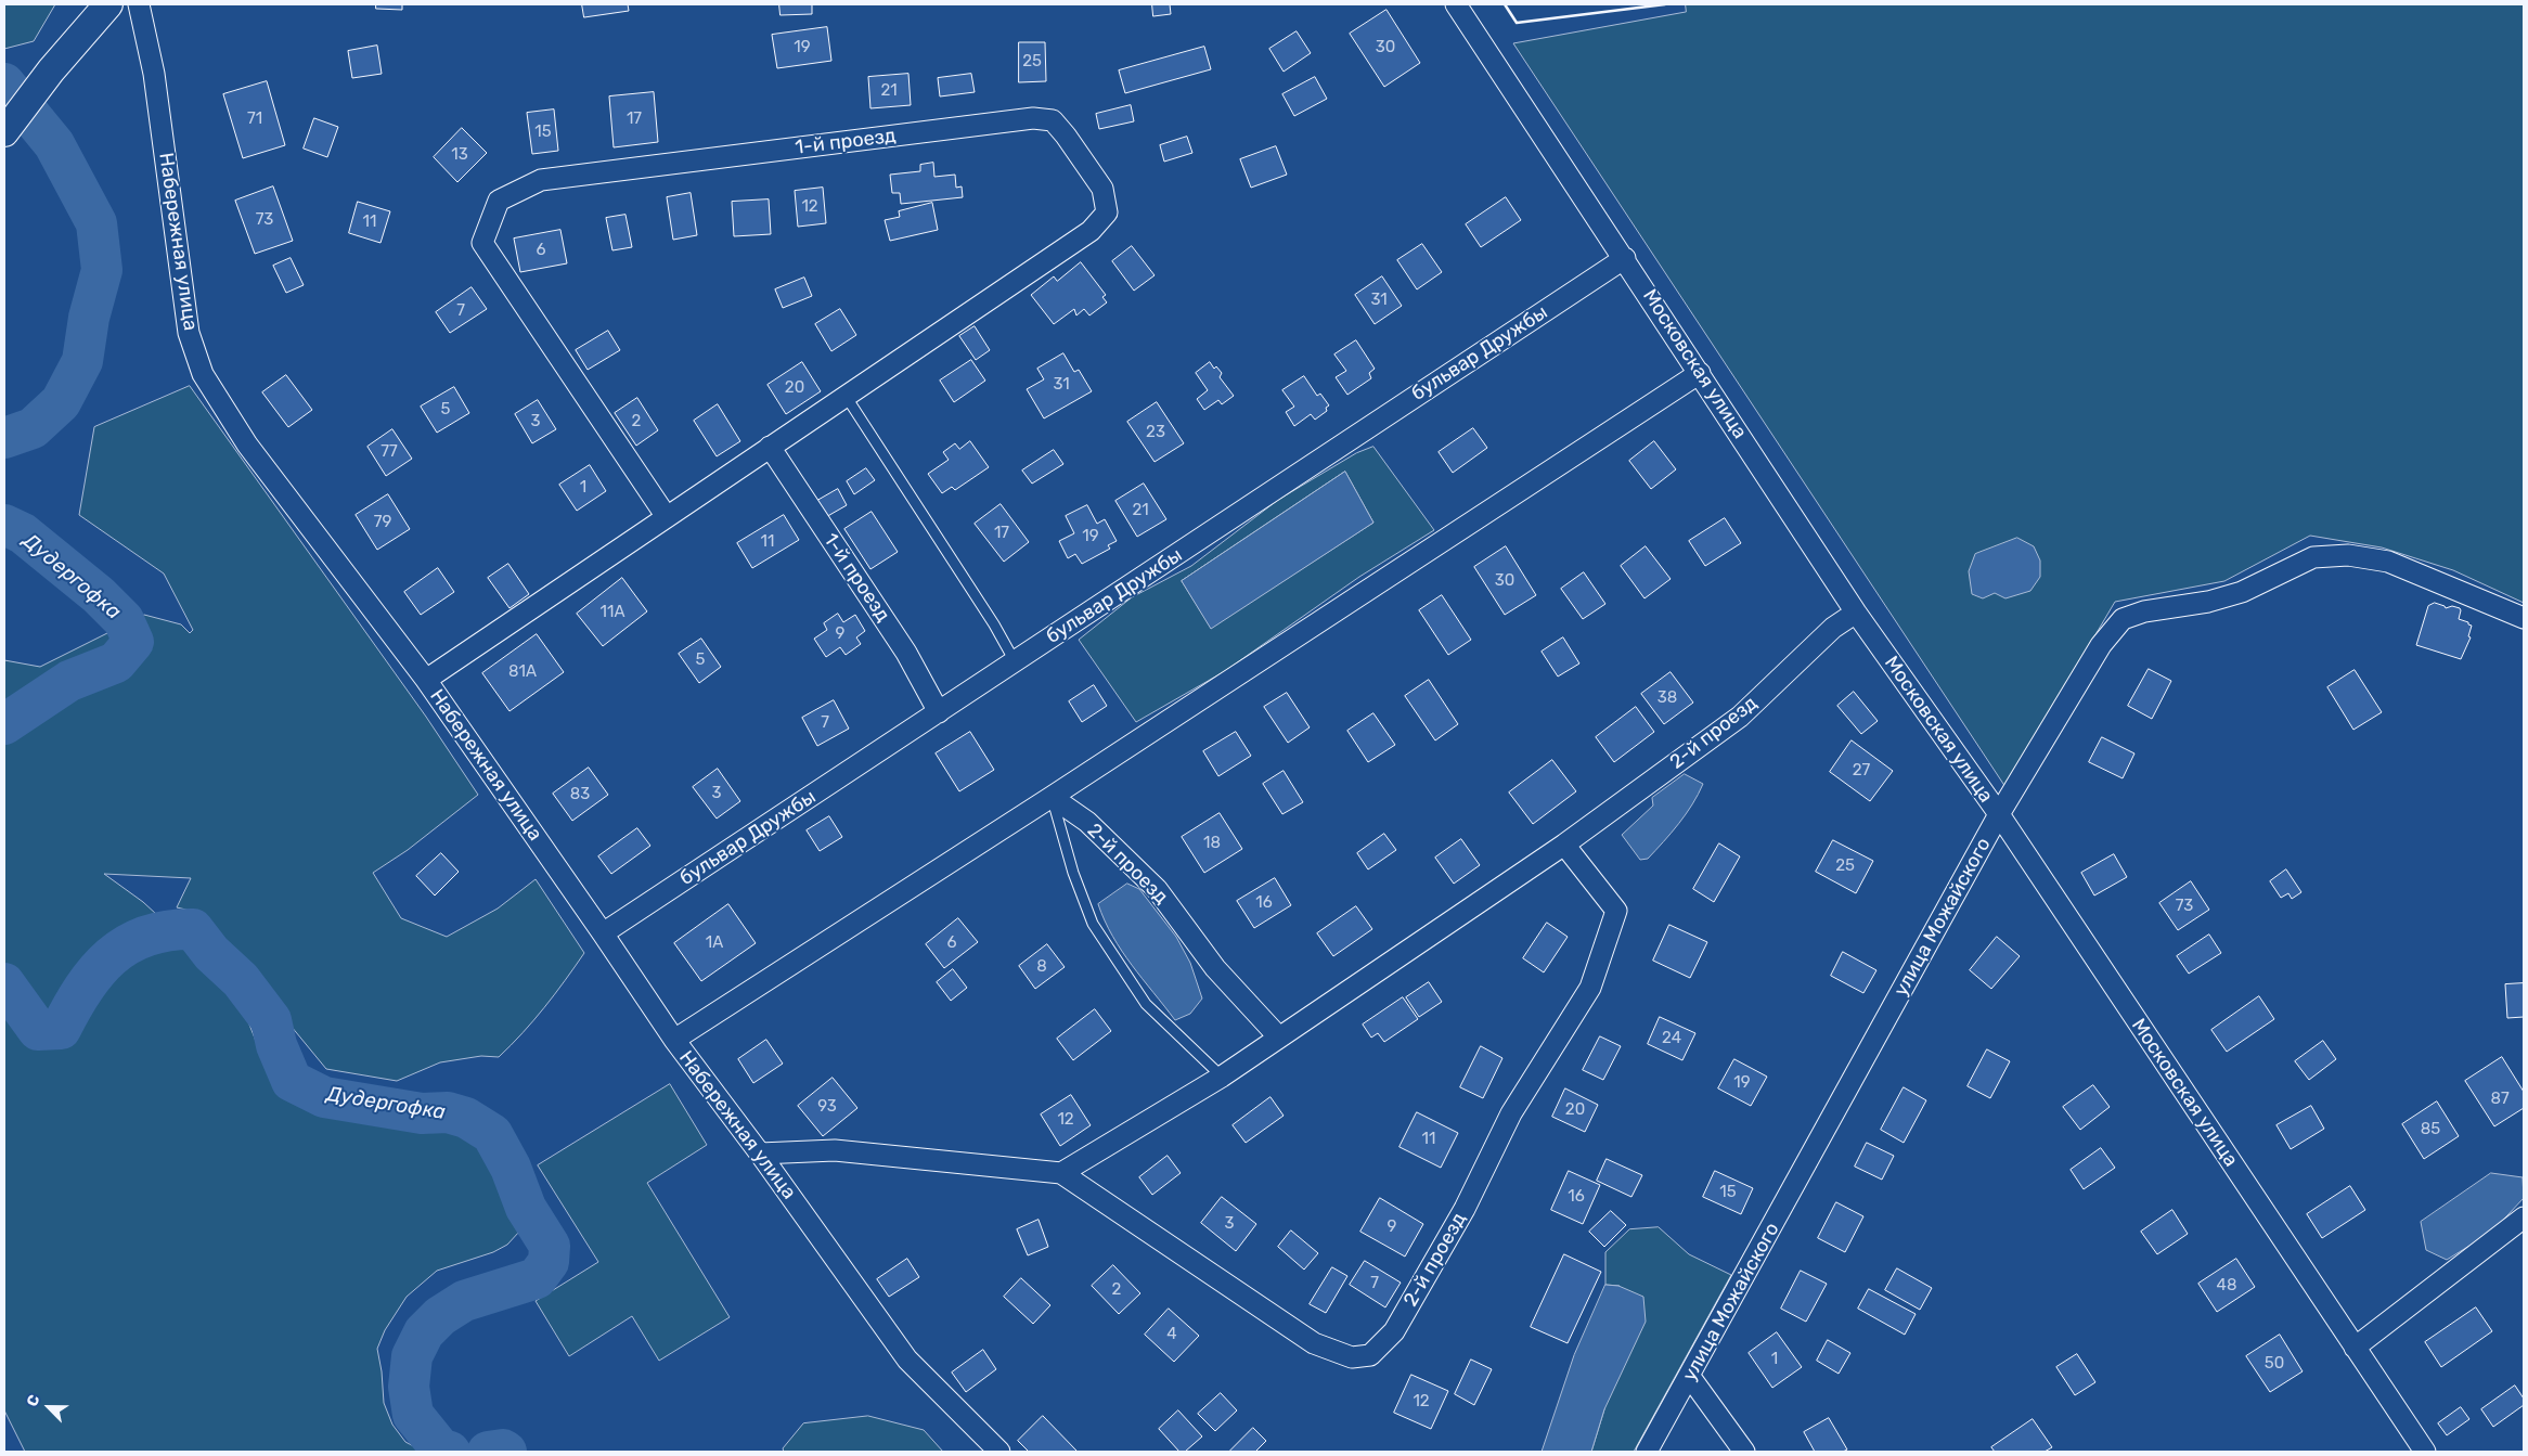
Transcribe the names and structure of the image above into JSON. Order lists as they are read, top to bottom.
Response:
{
  "streets": {
    "street": [
      "1-й проезд",
      "Набережная улица",
      "бульвар Дружбы",
      "Московская улица",
      "2-й проезд",
      "улица Можайского"
    ]
  },
  "crossings": [
    ["1-й проезд", "Набережная улица"],
    ["1-й проезд", "бульвар Дружбы"],
    ["Набережная улица", "бульвар Дружбы"],
    ["Набережная улица", "2-й проезд"],
    ["бульвар Дружбы", "Московская улица"],
    ["Московская улица", "2-й проезд"],
    ["Московская улица", "улица Можайского"]
  ],
  "water": ["Дудергофка"],
  "house_numbers": [
    "19",
    "30",
    "25",
    "21",
    "71",
    "17",
    "15",
    "13",
    "12",
    "73",
    "11",
    "6",
    "31",
    "7",
    "31",
    "20",
    "5",
    "3",
    "2",
    "23",
    "77",
    "1",
    "21",
    "79",
    "17",
    "19",
    "11",
    "30",
    "11А",
    "9",
    "5",
    "81А",
    "38",
    "7",
    "27",
    "3",
    "83",
    "18",
    "25",
    "16",
    "73",
    "1А",
    "6",
    "8",
    "24",
    "19",
    "87",
    "93",
    "20",
    "12",
    "85",
    "11",
    "15",
    "16",
    "3",
    "9",
    "7",
    "48",
    "2",
    "4",
    "1",
    "50",
    "12"
  ],
  "north": "top left"
}
